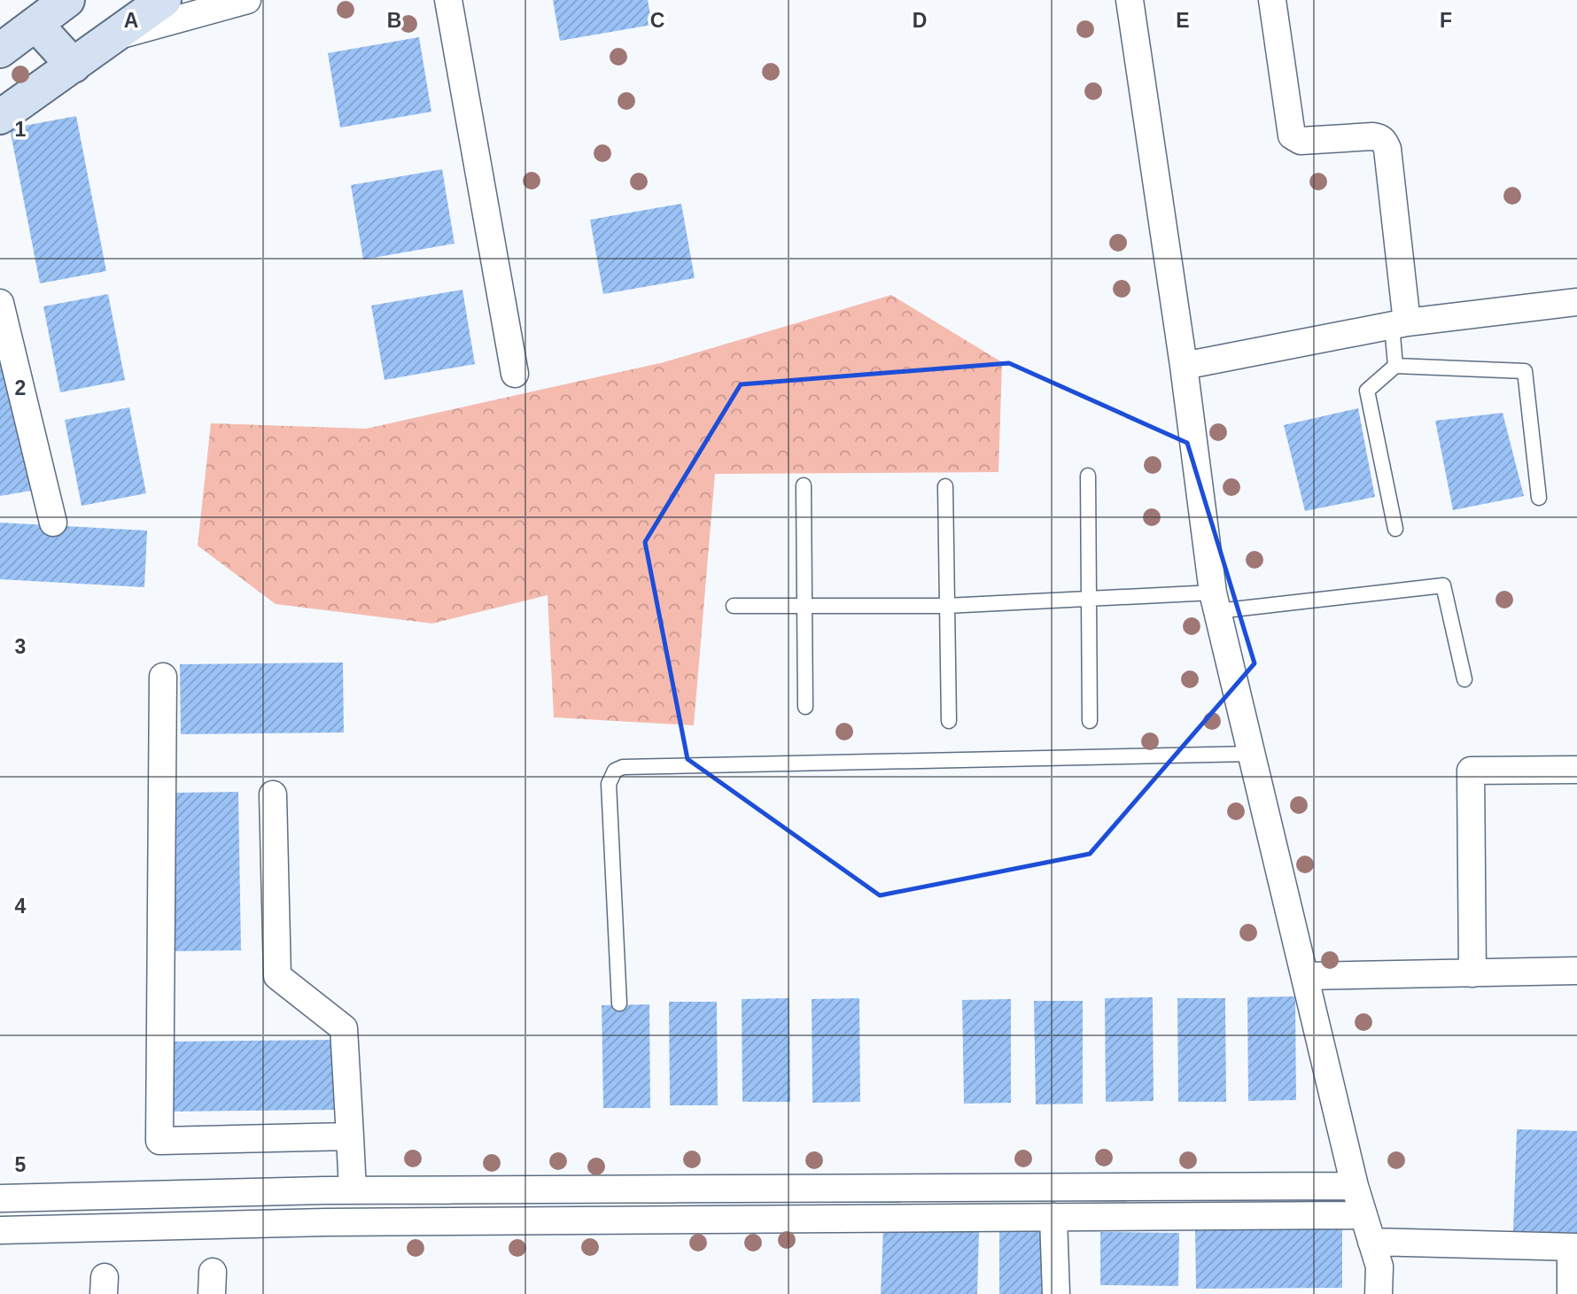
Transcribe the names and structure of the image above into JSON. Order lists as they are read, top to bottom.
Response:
{
  "grid": {
    "columns": [
      "A",
      "B",
      "C",
      "D",
      "E",
      "F"
    ],
    "rows": [
      "1",
      "2",
      "3",
      "4",
      "5"
    ]
  }
}
